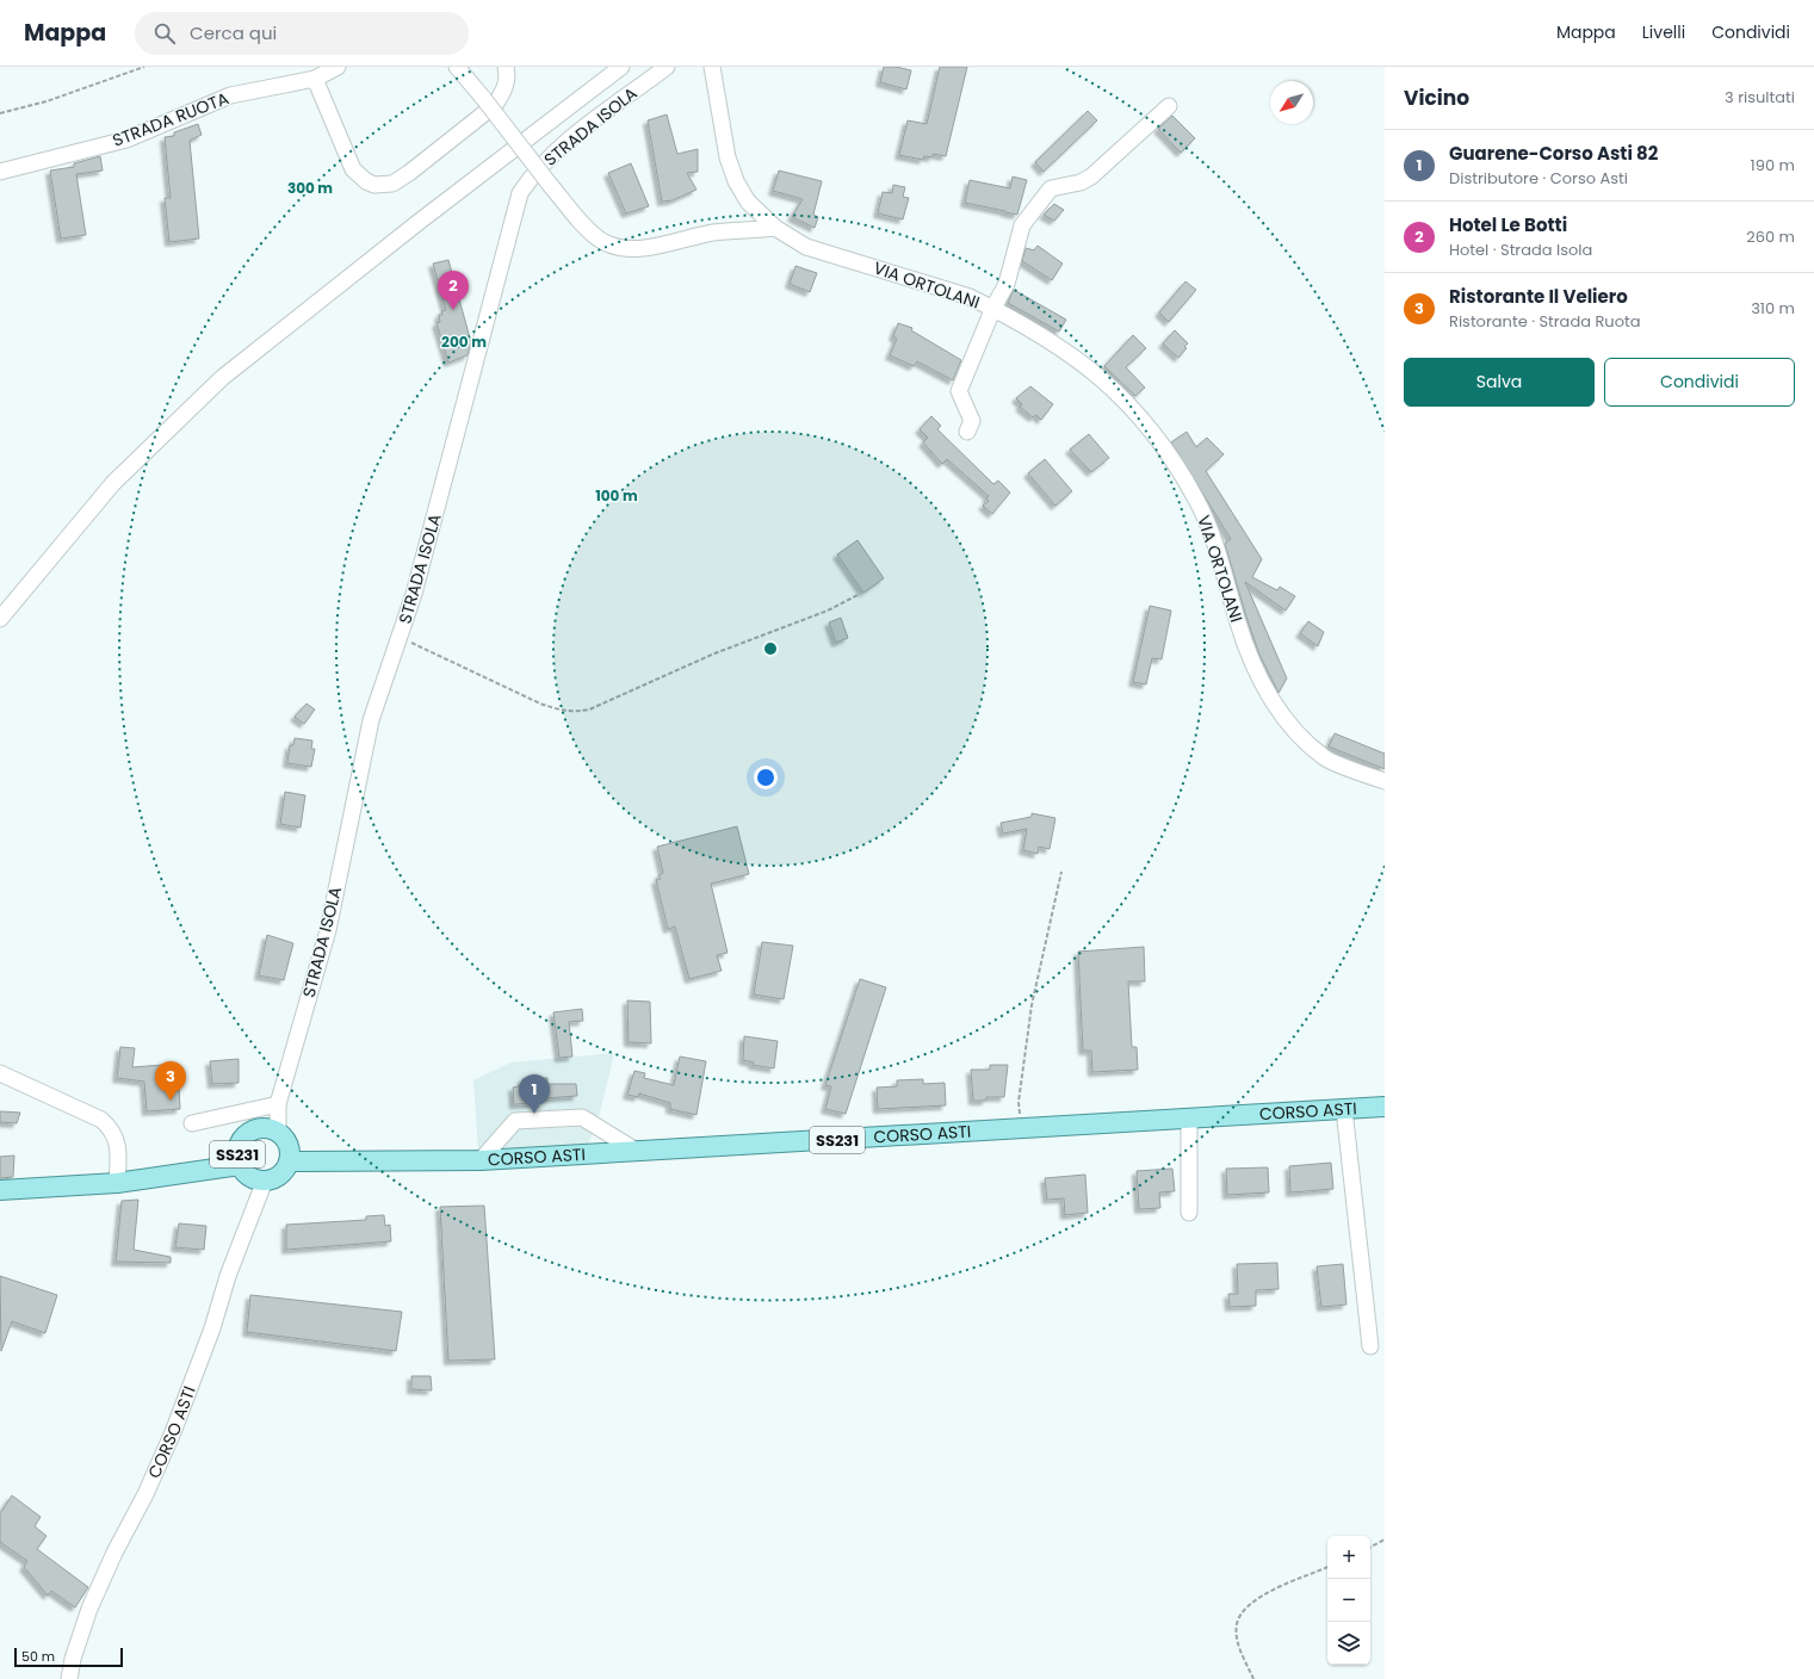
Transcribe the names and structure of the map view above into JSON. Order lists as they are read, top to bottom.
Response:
{
  "streets": {
    "main road": ["CORSO ASTI", "SS231"],
    "street": ["STRADA RUOTA", "STRADA ISOLA", "VIA ORTOLANI"]
  },
  "crossings": [
    ["STRADA ISOLA", "CORSO ASTI"],
    ["STRADA ISOLA", "SS231"],
    ["CORSO ASTI", "SS231"]
  ],
  "scale_bar": "50 m",
  "north": "bottom left",
  "page": {
    "header": "Mappa",
    "search": "Cerca qui",
    "nav": ["Mappa", "Livelli", "Condividi"],
    "heading": ["Vicino", "3 risultati"],
    "list": [
      {
        "mark": "1",
        "name": "Guarene-Corso Asti 82",
        "note": "Distributore · Corso Asti",
        "value": "190 m"
      },
      {
        "mark": "2",
        "name": "Hotel Le Botti",
        "note": "Hotel · Strada Isola",
        "value": "260 m"
      },
      {
        "mark": "3",
        "name": "Ristorante Il Veliero",
        "note": "Ristorante · Strada Ruota",
        "value": "310 m"
      }
    ],
    "pins": ["2", "3", "1"],
    "buttons": ["Salva", "Condividi"],
    "map_buttons": ["+", "−"],
    "scale": "50 m"
  },
  "rings": ["300 m", "200 m", "100 m"]
}
